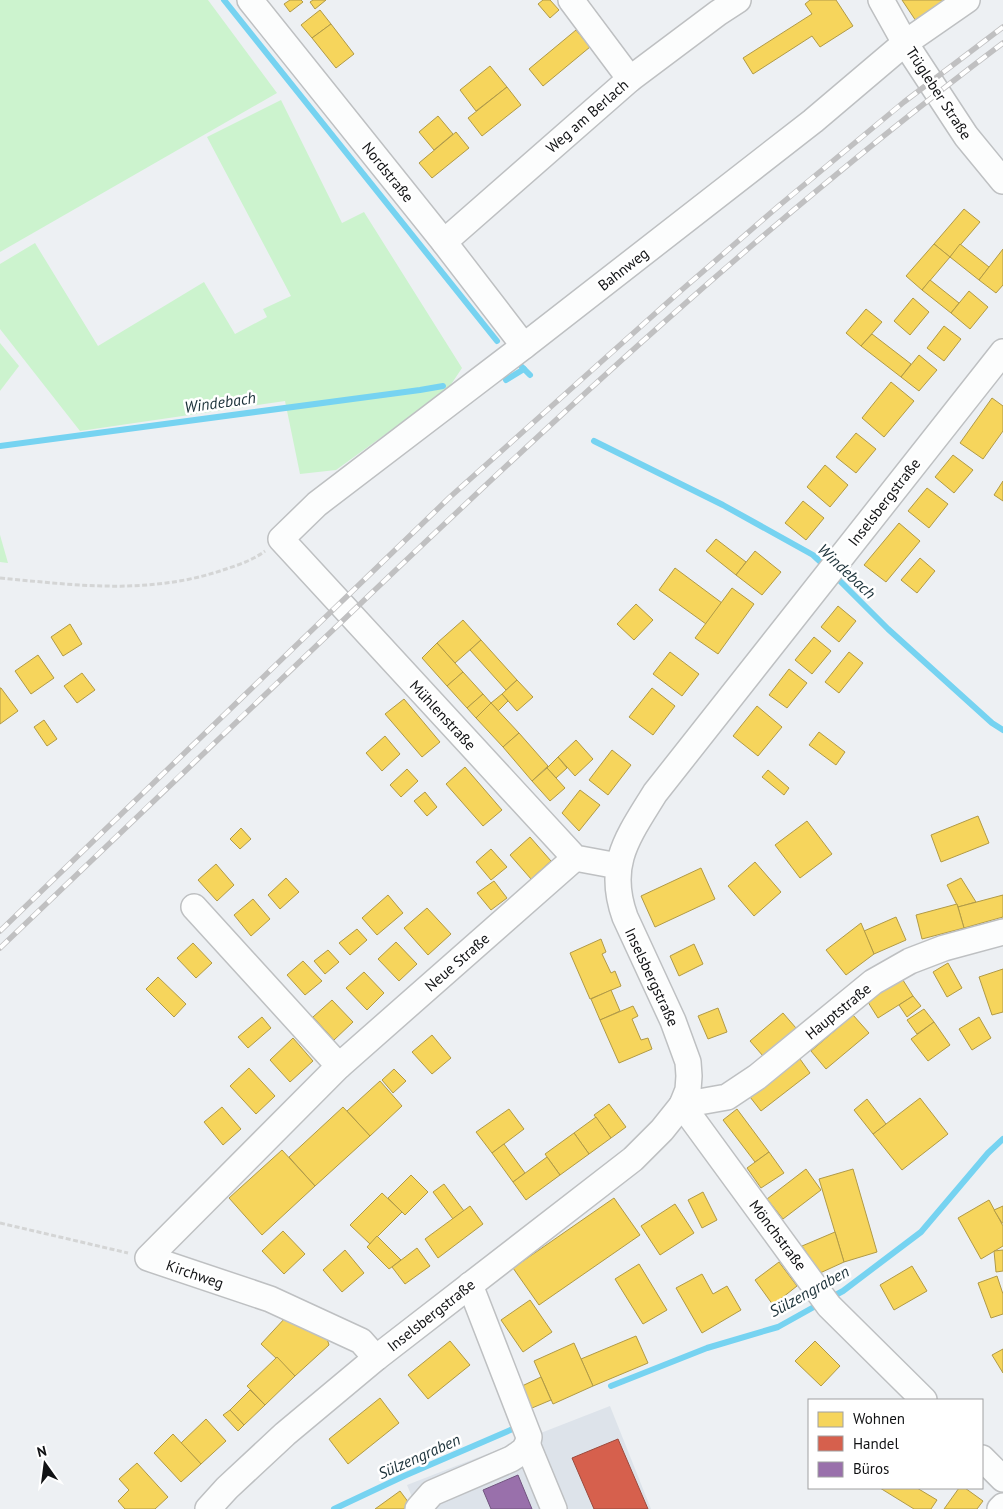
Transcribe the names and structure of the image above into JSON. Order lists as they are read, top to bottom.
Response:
{
  "streets": {
    "street": [
      "Trügleber Straße",
      "Weg am Berlach",
      "Nordstraße",
      "Bahnweg",
      "Inselsbergstraße",
      "Mühlenstraße",
      "Neue Straße",
      "Hauptstraße",
      "Mönchstraße",
      "Kirchweg"
    ]
  },
  "crossings": [
    ["Trügleber Straße", "Bahnweg"],
    ["Weg am Berlach", "Nordstraße"],
    ["Nordstraße", "Bahnweg"],
    ["Bahnweg", "Mühlenstraße"],
    ["Inselsbergstraße", "Hauptstraße"],
    ["Inselsbergstraße", "Mönchstraße"],
    ["Inselsbergstraße", "Kirchweg"],
    ["Mühlenstraße", "Neue Straße"],
    ["Neue Straße", "Kirchweg"],
    ["Hauptstraße", "Mönchstraße"]
  ],
  "water": ["Windebach", "Sülzengraben"],
  "legend": ["Wohnen", "Handel", "Büros"],
  "north": "top"
}
